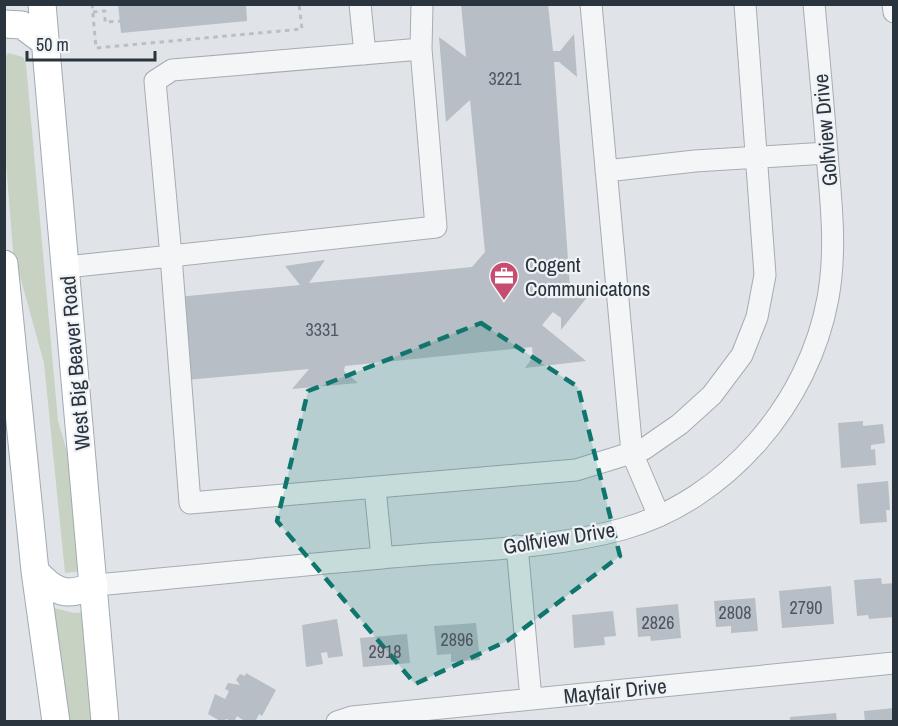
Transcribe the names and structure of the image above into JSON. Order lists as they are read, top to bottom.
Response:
{
  "streets": {
    "main road": ["West Big Beaver Road"],
    "street": ["Golfview Drive", "Mayfair Drive"]
  },
  "crossings": [
    ["Golfview Drive", "West Big Beaver Road"]
  ],
  "places": {
    "office": ["Cogent Communicatons"]
  },
  "house_numbers": [
    "3221",
    "3331",
    "2790",
    "2808",
    "2826",
    "2896",
    "2918"
  ],
  "scale_bar": "50 m"
}
